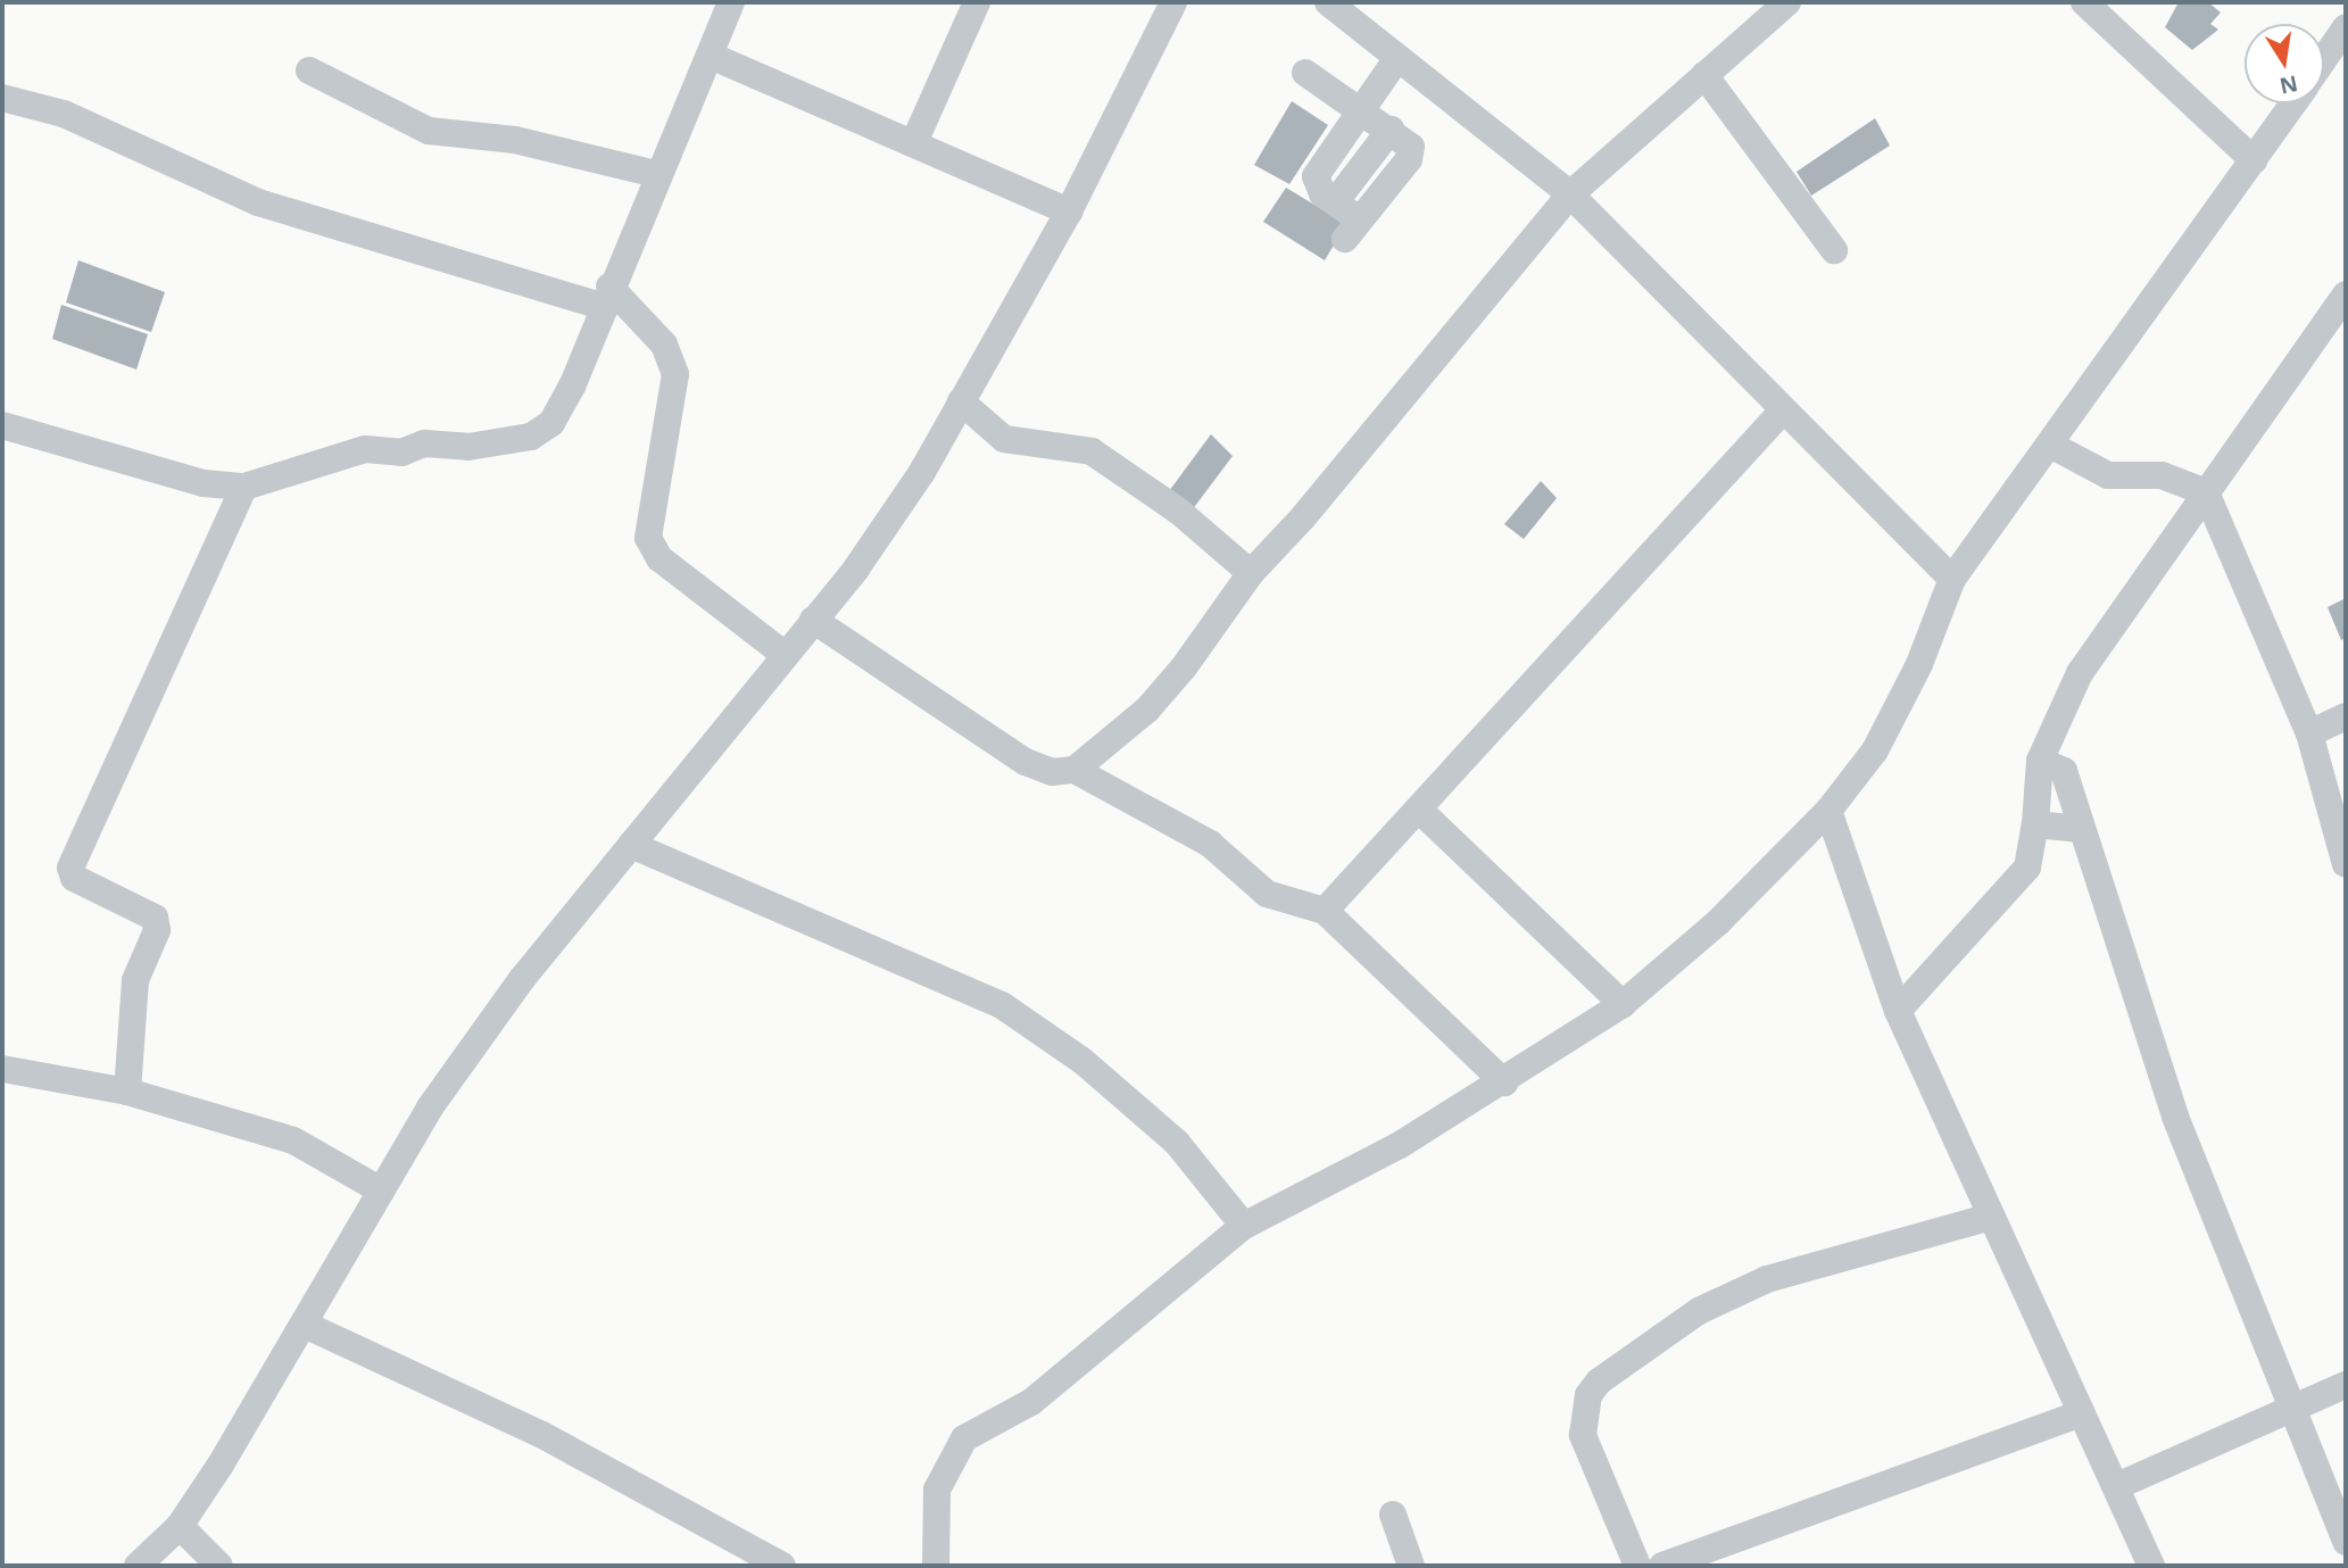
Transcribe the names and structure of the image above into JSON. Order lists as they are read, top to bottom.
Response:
{
  "north": "bottom"
}
